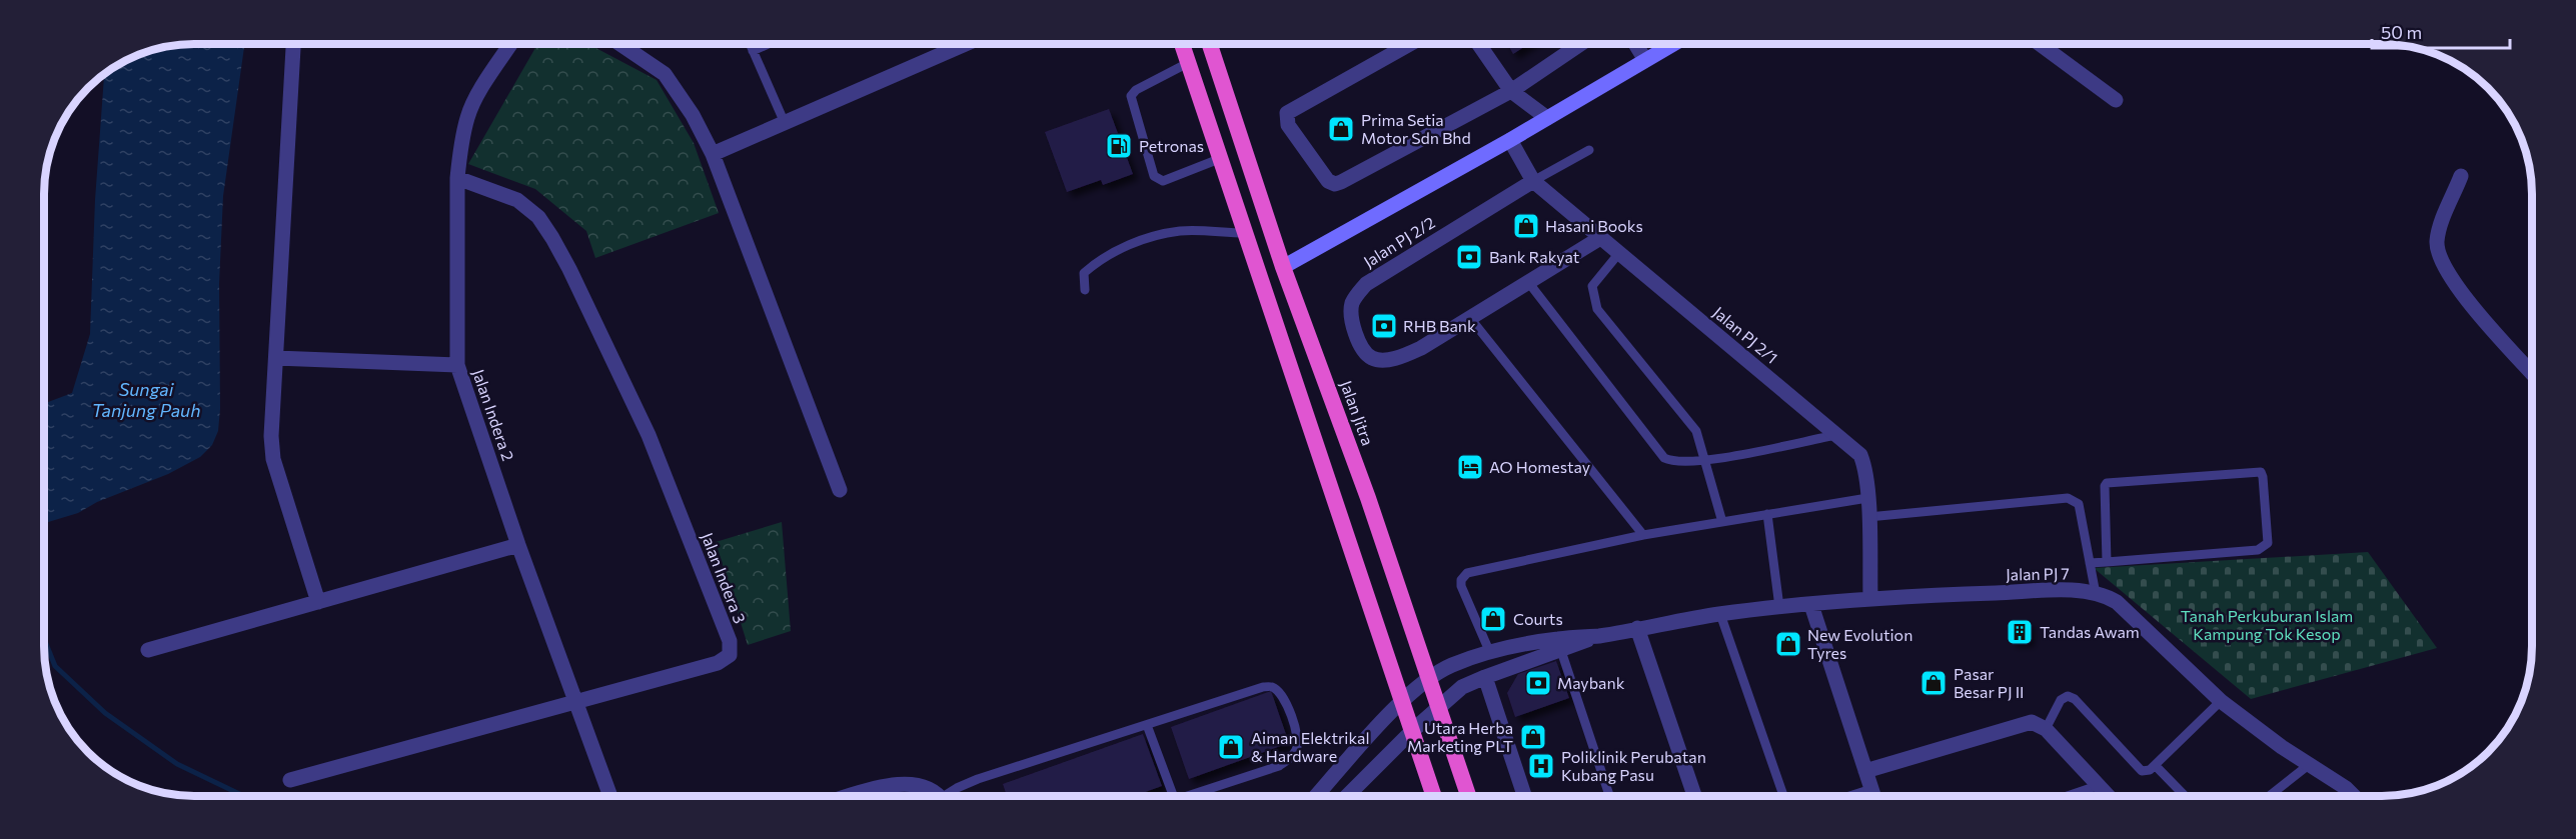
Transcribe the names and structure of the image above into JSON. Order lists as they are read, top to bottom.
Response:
{
  "streets": {
    "highway": ["Jalan Jitra"],
    "street": [
      "Jalan PJ 2/2",
      "Jalan PJ 2/1",
      "Jalan Indera 2",
      "Jalan PJ 7",
      "Jalan Indera 3"
    ]
  },
  "crossings": [
    ["Jalan PJ 2/2", "Jalan PJ 2/1"],
    ["Jalan PJ 2/1", "Jalan PJ 7"],
    ["Jalan Indera 2", "Jalan Indera 3"]
  ],
  "water": ["Sungai Tanjung Pauh"],
  "parks": ["Tanah Perkuburan Islam Kampung Tok Kesop"],
  "places": {
    "shop": [
      "Prima Setia Motor Sdn Bhd",
      "Hasani Books",
      "Courts",
      "New Evolution Tyres",
      "Pasar Besar PJ II",
      "Utara Herba Marketing PLT",
      "Aiman Elektrikal & Hardware"
    ],
    "fuel station": ["Petronas"],
    "bank": ["Bank Rakyat", "RHB Bank", "Maybank"],
    "hotel": ["AO Homestay"],
    "building": ["Tandas Awam"],
    "hospital": ["Poliklinik Perubatan Kubang Pasu"]
  },
  "scale_bar": "50 m"
}
